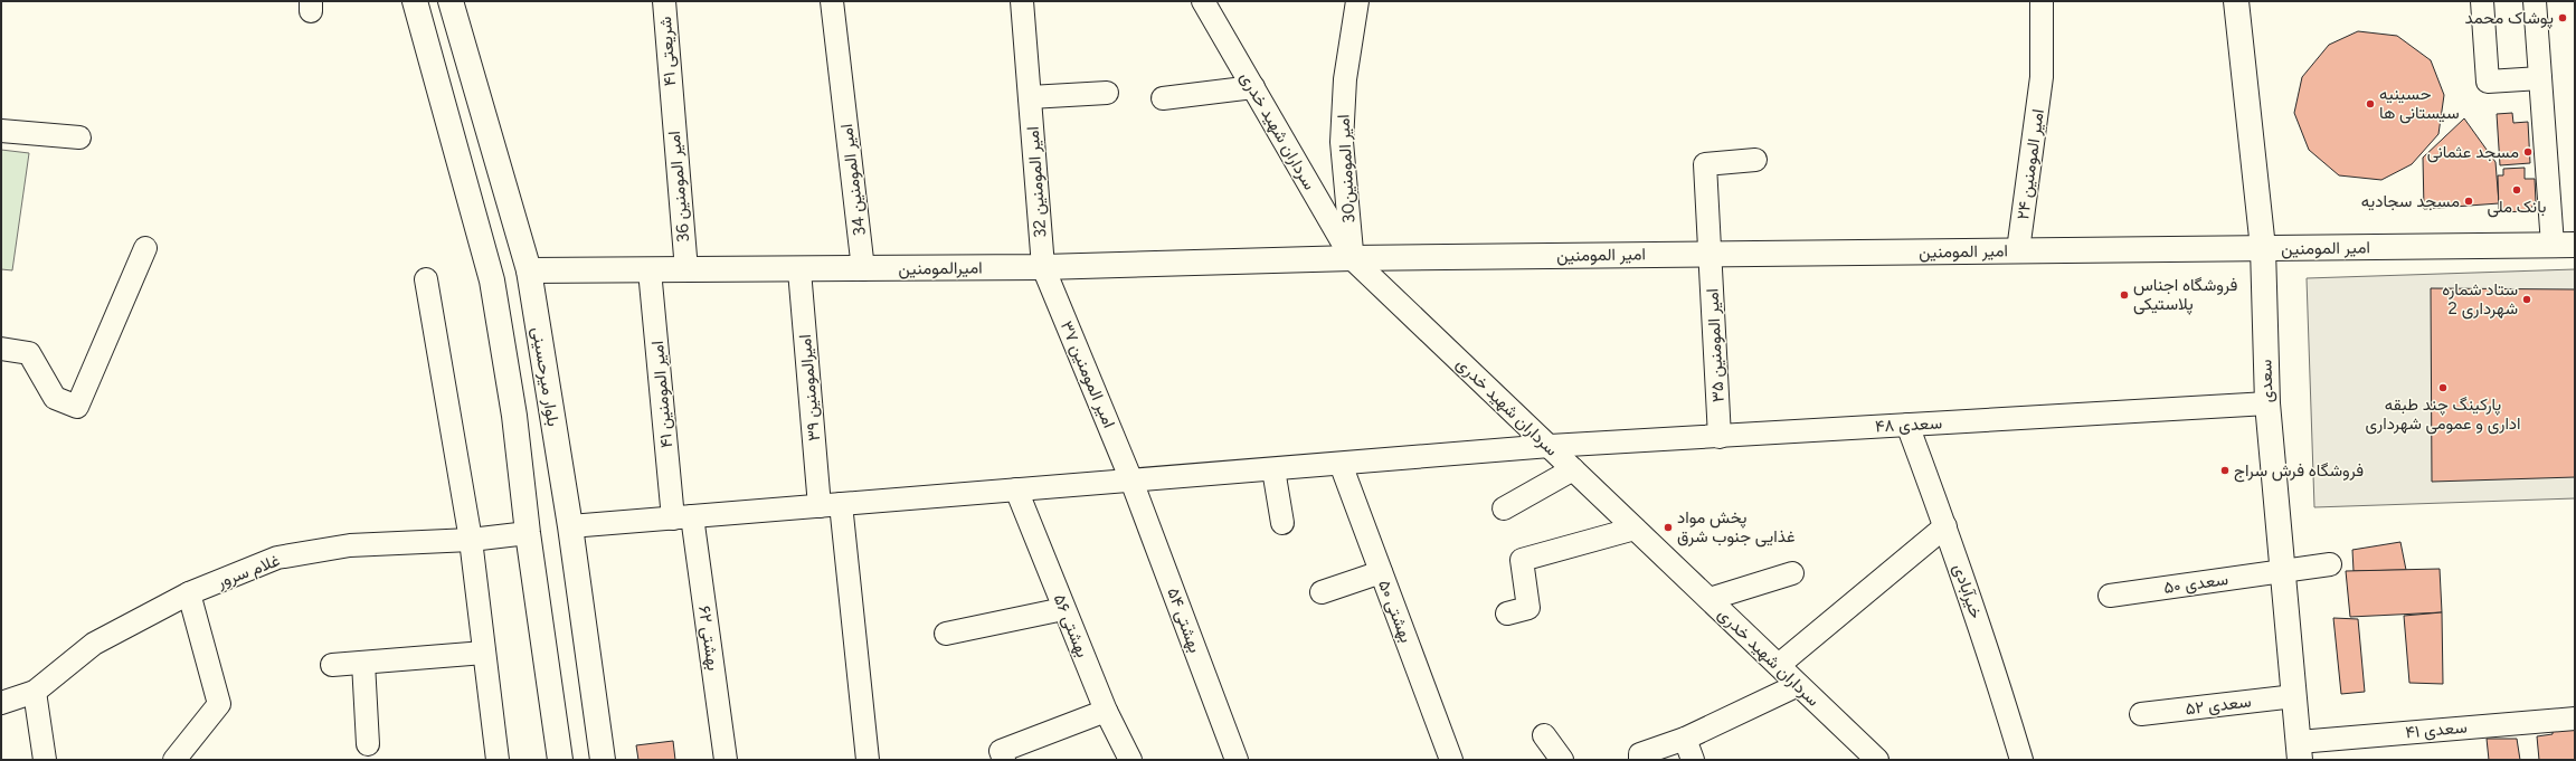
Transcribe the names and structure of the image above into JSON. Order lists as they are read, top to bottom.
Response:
{
  "streets": {
    "main road": [
      "امیر المومنین",
      "امیرالمومنین",
      "بلوار میرحسینی",
      "سعدی"
    ],
    "street": [
      "شریعتی ۴۱",
      "سرداران شهید خدری",
      "امیر المومنین ۲۴",
      "امیر المومنین30",
      "امیر المومنین 34",
      "امیر المومنین 32",
      "امیر المومنین 36",
      "امیر المومنین ۳۵",
      "امیر المومنین ۳۷",
      "امیرالمومنین ۳۹",
      "امیر المومنین ۴۱",
      "سعدی ۴۸",
      "غلام سرور",
      "سعدی ۵۰",
      "خیرآبادی",
      "بهشتی ۵۰",
      "بهشتی ۵۴",
      "بهشتی ۵۶",
      "بهشتی ۶۲",
      "سعدی ۵۲",
      "سعدی ۴۱"
    ]
  },
  "crossings": [
    ["شریعتی ۴۱", "امیر المومنین 36"],
    ["سرداران شهید خدری", "امیر المومنین30"],
    ["سرداران شهید خدری", "امیر المومنین"],
    ["سرداران شهید خدری", "امیرالمومنین"],
    ["سرداران شهید خدری", "سعدی ۴۸"],
    ["امیر المومنین ۲۴", "امیر المومنین"],
    ["امیر المومنین30", "امیر المومنین"],
    ["امیر المومنین30", "امیرالمومنین"],
    ["امیر المومنین 34", "امیرالمومنین"],
    ["امیر المومنین 32", "امیرالمومنین"],
    ["امیر المومنین 32", "امیر المومنین ۳۷"],
    ["امیر المومنین 36", "امیرالمومنین"],
    ["امیر المومنین", "امیرالمومنین"],
    ["امیر المومنین", "امیر المومنین ۳۵"],
    ["امیر المومنین", "سعدی"],
    ["امیرالمومنین", "امیر المومنین ۳۷"],
    ["امیرالمومنین", "بلوار میرحسینی"],
    ["امیرالمومنین", "امیرالمومنین ۳۹"],
    ["امیرالمومنین", "امیر المومنین ۴۱"],
    ["امیر المومنین ۳۵", "سعدی ۴۸"],
    ["امیر المومنین ۳۷", "سعدی ۴۸"],
    ["امیر المومنین ۳۷", "بهشتی ۵۴"],
    ["بلوار میرحسینی", "سعدی ۴۸"],
    ["سعدی", "سعدی ۴۸"],
    ["سعدی", "سعدی ۵۰"],
    ["سعدی", "سعدی ۵۲"],
    ["سعدی", "سعدی ۴۱"],
    ["امیرالمومنین ۳۹", "سعدی ۴۸"],
    ["امیر المومنین ۴۱", "سعدی ۴۸"],
    ["امیر المومنین ۴۱", "بهشتی ۶۲"],
    ["سعدی ۴۸", "خیرآبادی"],
    ["سعدی ۴۸", "بهشتی ۵۰"],
    ["سعدی ۴۸", "بهشتی ۵۴"],
    ["سعدی ۴۸", "بهشتی ۵۶"],
    ["سعدی ۴۸", "بهشتی ۶۲"]
  ],
  "places": [
    "پوشاک محمد",
    "حسینیه سیستانی ها",
    "مسجد عثمانی",
    "بانک ملی",
    "مسجد سجادیه",
    "فروشگاه اجناس پلاستیکی",
    "ستاد شماره 2 شهرداری",
    "پارکینگ چند طبقه اداری و عمومی شهرداری",
    "فروشگاه فرش سراج",
    "پخش مواد غذایی جنوب شرق"
  ]
}
